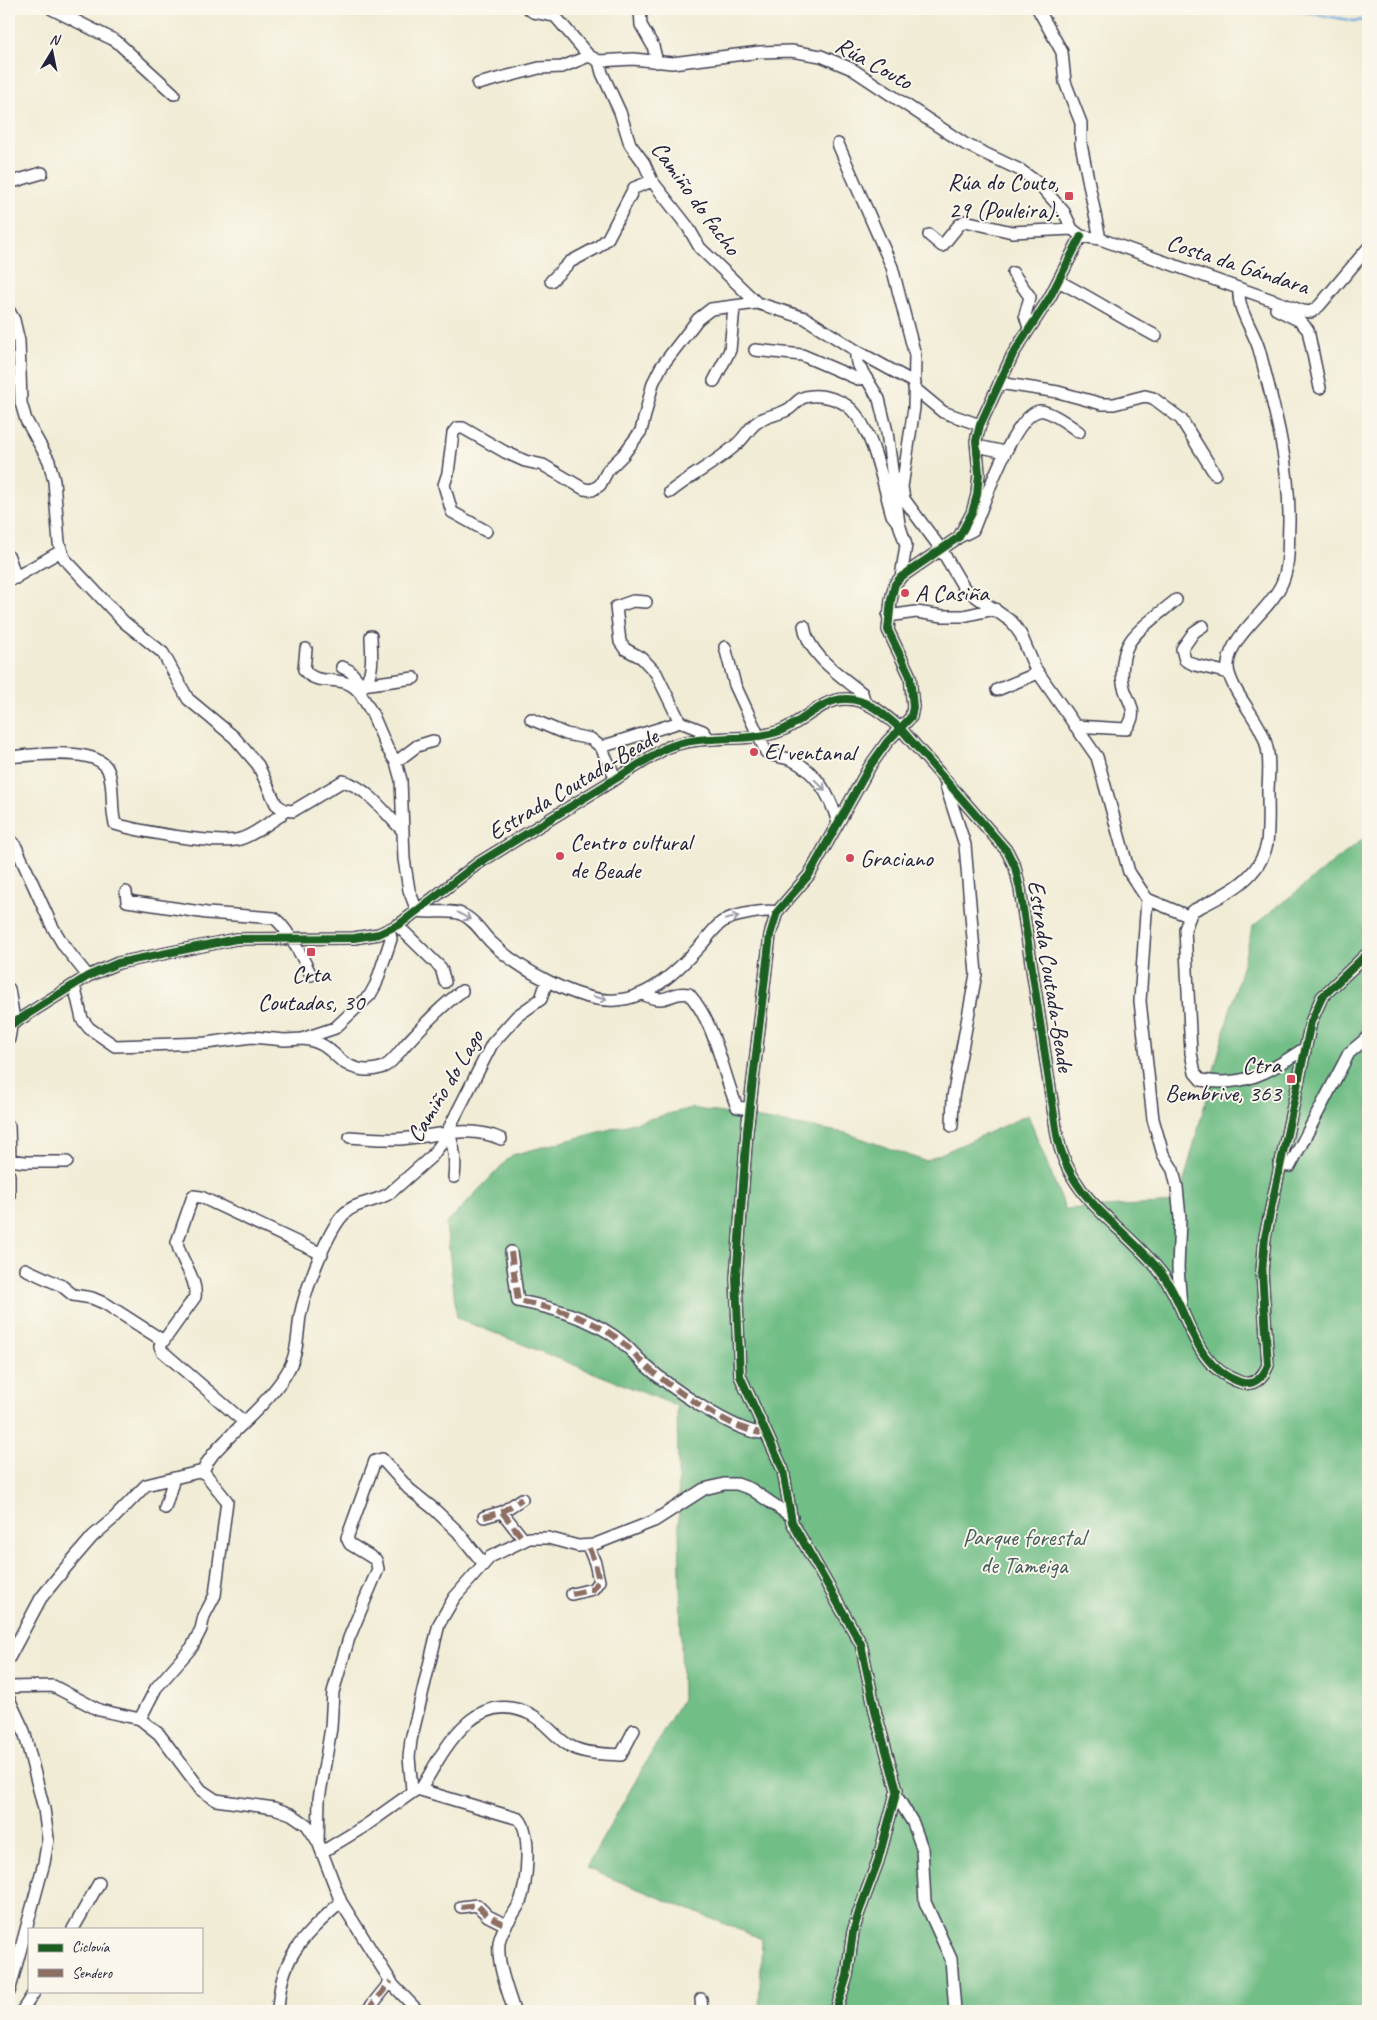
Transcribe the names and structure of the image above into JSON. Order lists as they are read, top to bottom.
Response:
{
  "streets": {
    "street": [
      "Rúa Couto",
      "Camiño do facho",
      "Costa da Gándara",
      "Estrada Coutada-Beade",
      "Camiño do Lago"
    ]
  },
  "crossings": [
    ["Rúa Couto", "Camiño do facho"],
    ["Rúa Couto", "Costa da Gándara"]
  ],
  "parks": ["Parque forestal de Tameiga"],
  "places": {
    "transit": ["Rúa do Couto, 29 (Pouleira).", "Crta Coutadas, 30", "Ctra Bembrive, 363"],
    "other": [
      "A Casiña",
      "El ventanal",
      "Centro cultural de Beade",
      "Graciano"
    ]
  },
  "legend": ["Ciclovía", "Sendero"],
  "north": "top"
}
